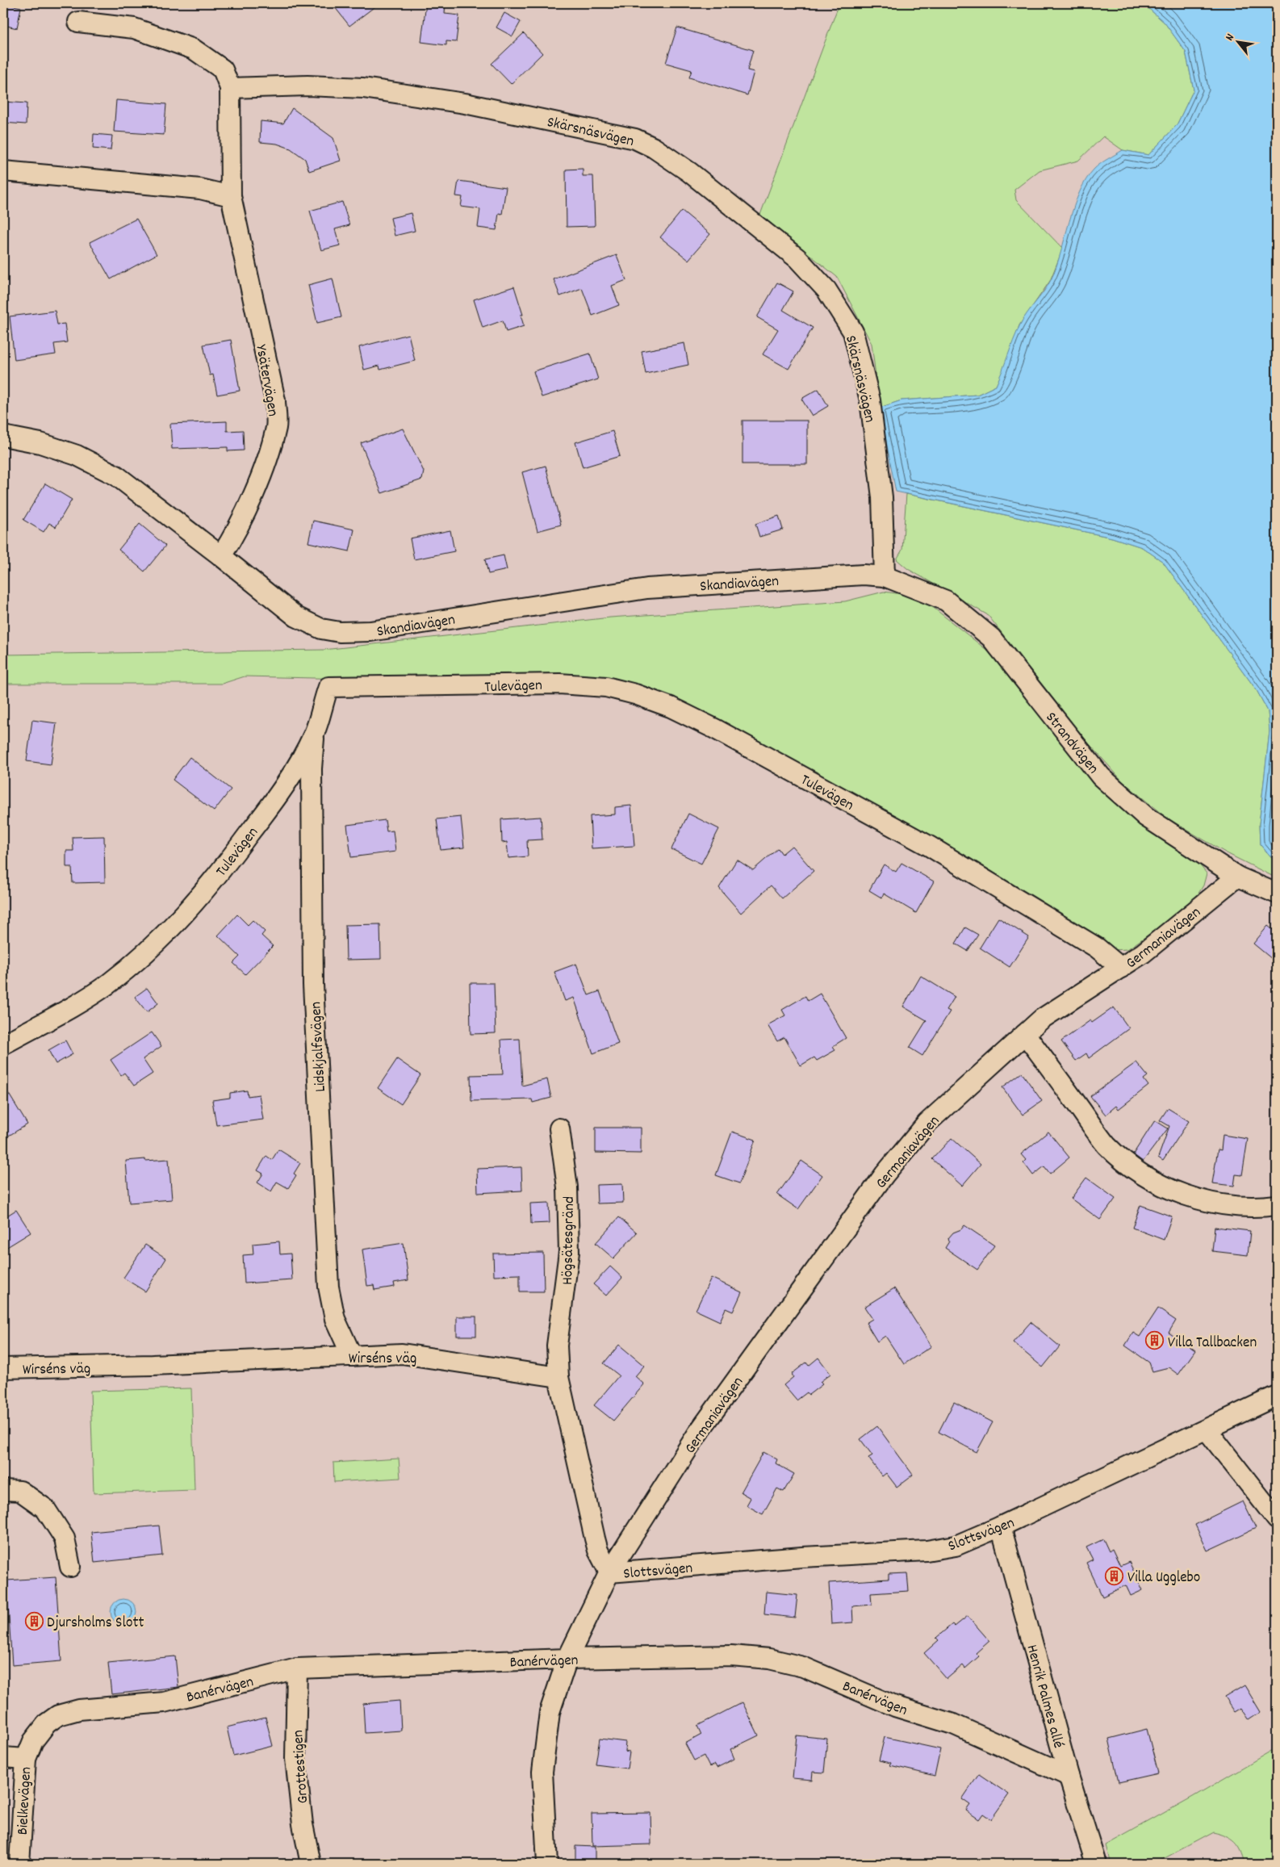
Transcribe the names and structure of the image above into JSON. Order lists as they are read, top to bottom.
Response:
{
  "streets": {
    "street": [
      "Skärsnäsvägen",
      "Ysätervägen",
      "Skandiavägen",
      "Tulevägen",
      "Strandvägen",
      "Germaniavägen",
      "Lidskjalfsvägen",
      "Högsätesgränd",
      "Wirséns väg",
      "Slottsvägen",
      "Banérvägen",
      "Henrik Palmes allé",
      "Grottestigen",
      "Bielkevägen"
    ]
  },
  "crossings": [
    ["Skärsnäsvägen", "Ysätervägen"],
    ["Skärsnäsvägen", "Skandiavägen"],
    ["Skärsnäsvägen", "Strandvägen"],
    ["Ysätervägen", "Skandiavägen"],
    ["Skandiavägen", "Strandvägen"],
    ["Tulevägen", "Germaniavägen"],
    ["Tulevägen", "Lidskjalfsvägen"],
    ["Strandvägen", "Germaniavägen"],
    ["Germaniavägen", "Slottsvägen"],
    ["Germaniavägen", "Banérvägen"],
    ["Lidskjalfsvägen", "Wirséns väg"],
    ["Högsätesgränd", "Wirséns väg"],
    ["Slottsvägen", "Henrik Palmes allé"],
    ["Banérvägen", "Henrik Palmes allé"],
    ["Banérvägen", "Grottestigen"],
    ["Banérvägen", "Bielkevägen"]
  ],
  "places": {
    "building": ["Villa Tallbacken", "Villa Ugglebo", "Djursholms Slott"]
  },
  "north": "top left"
}
